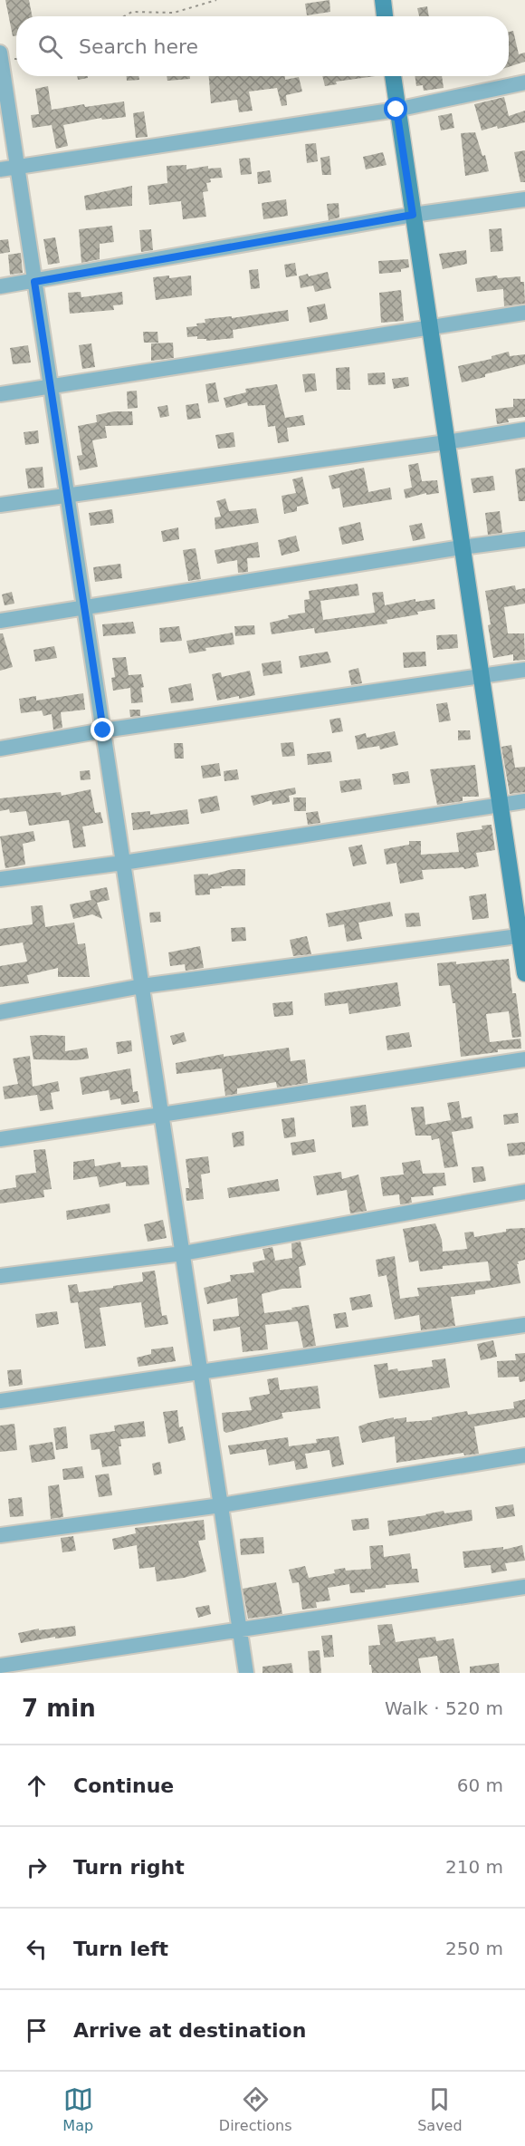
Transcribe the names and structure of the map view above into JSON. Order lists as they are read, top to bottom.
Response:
{
  "page": {
    "search": "Search here",
    "heading": ["7 min", "Walk · 520 m"],
    "list": [
      ["Continue", "60 m"],
      ["Turn right", "210 m"],
      ["Turn left", "250 m"],
      "Arrive at destination"
    ],
    "nav": ["Map", "Directions", "Saved"]
  }
}
